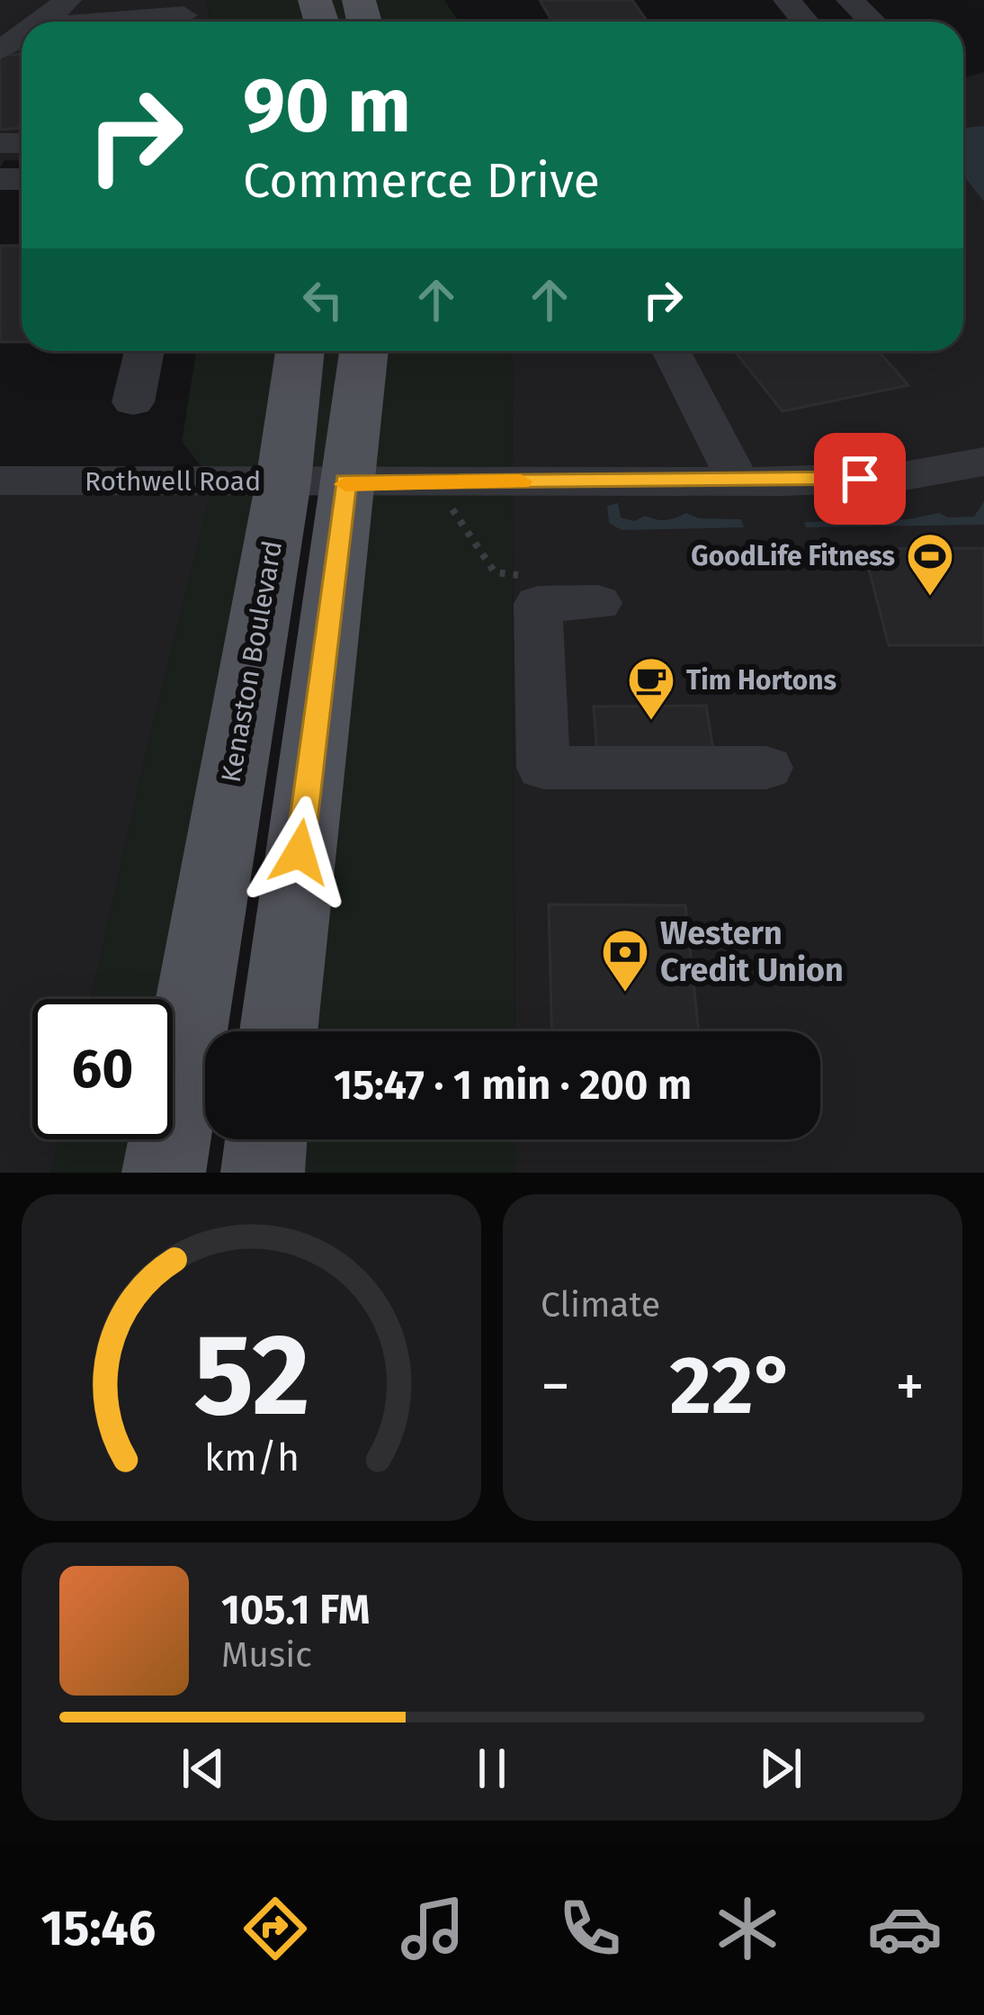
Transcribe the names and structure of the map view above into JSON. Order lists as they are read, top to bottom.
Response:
{
  "streets": {
    "main road": ["Kenaston Boulevard"],
    "street": ["Rothwell Road"]
  },
  "crossings": [
    ["Rothwell Road", "Kenaston Boulevard"]
  ],
  "places": {
    "sports": ["GoodLife Fitness"],
    "cafe": ["Tim Hortons"],
    "bank": ["Western Credit Union"]
  },
  "page": {
    "turn": ["90 m", "Commerce Drive"],
    "limit": "60",
    "trip": "15:47 · 1 min · 200 m",
    "tile": "Climate",
    "heat": ["−", "22°", "+"],
    "song": ["105.1 FM", "Music"],
    "tabs": "15:46",
    "gauge": ["52", "km/h"]
  }
}
